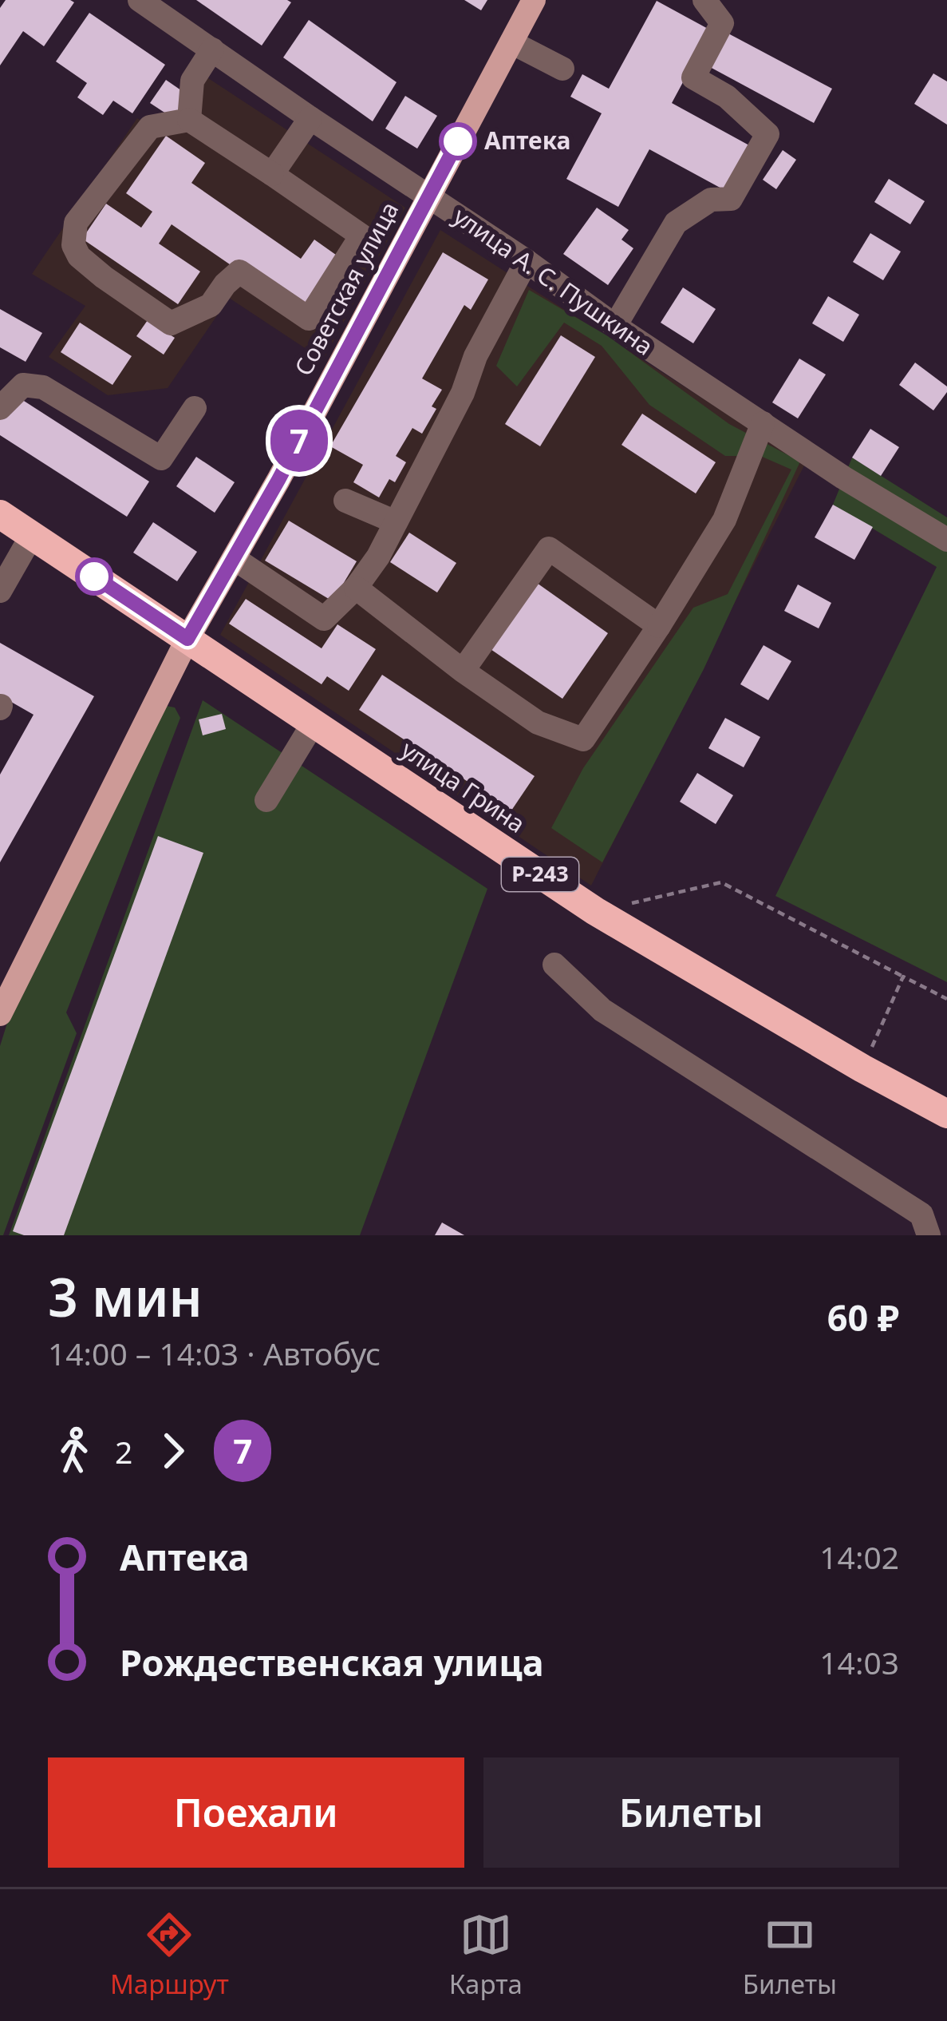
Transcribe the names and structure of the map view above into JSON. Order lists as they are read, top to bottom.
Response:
{
  "streets": {
    "highway": ["улица Грина", "Р-243"],
    "main road": ["Советская улица"],
    "street": ["улица А. С. Пушкина"]
  },
  "crossings": [
    ["улица А. С. Пушкина", "Советская улица"],
    ["Советская улица", "улица Грина"]
  ],
  "places": ["Аптека"],
  "lines": ["bus line 7"],
  "page": {
    "on_map": "7",
    "heading": ["3 мин", "14:00 – 14:03 · Автобус", "60 ₽"],
    "legs": ["2", "7"],
    "list": [
      {
        "name": "Аптека",
        "value": "14:02"
      },
      {
        "name": "Рождественская улица",
        "value": "14:03"
      }
    ],
    "buttons": ["Поехали", "Билеты"],
    "tabs": ["Маршрут", "Карта", "Билеты"]
  }
}
